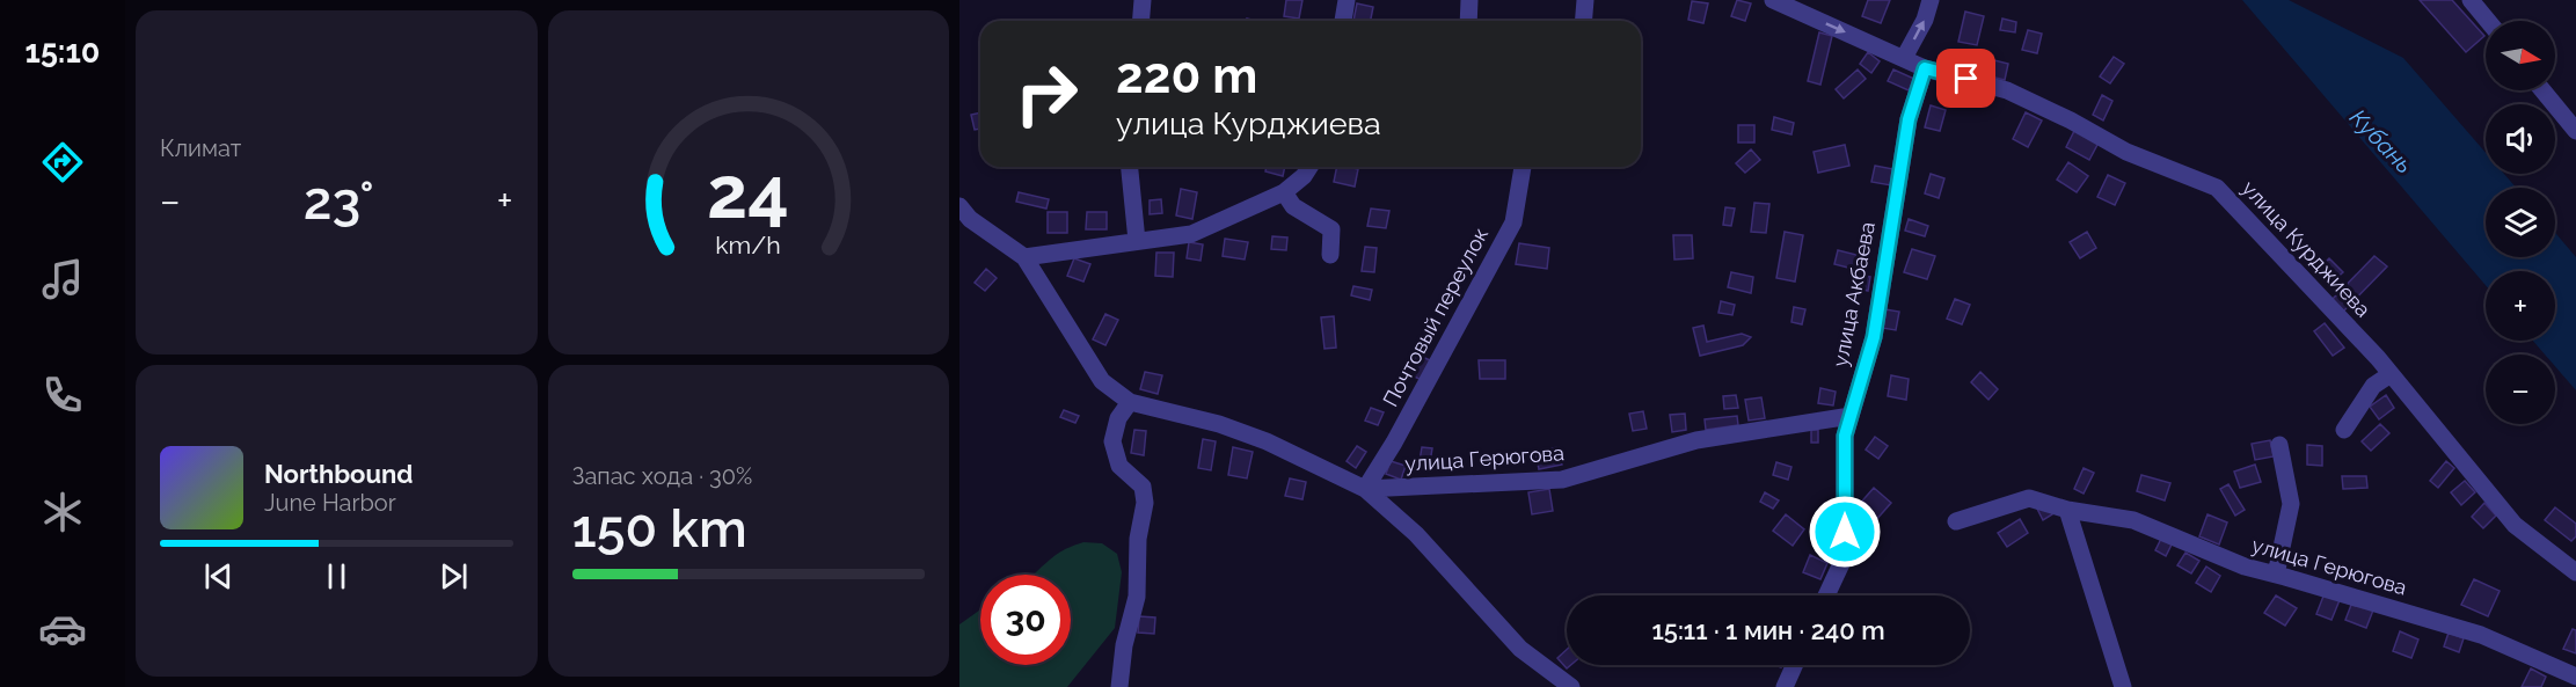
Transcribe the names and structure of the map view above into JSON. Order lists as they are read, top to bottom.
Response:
{
  "streets": {
    "street": [
      "улица Курджиева",
      "улица Акбаева",
      "Почтовый переулок",
      "улица Герюгова"
    ]
  },
  "crossings": [
    ["улица Курджиева", "улица Акбаева"],
    ["улица Акбаева", "улица Герюгова"],
    ["Почтовый переулок", "улица Герюгова"]
  ],
  "water": ["Кубань"],
  "north": "right",
  "page": {
    "tabs": "15:10",
    "tile": [
      "Климат",
      ["Запас хода · 30%", "150 km"]
    ],
    "map_buttons": ["+", "−"],
    "turn": ["220 m", "улица Курджиева"],
    "heat": ["−", "23°", "+"],
    "song": ["Northbound", "June Harbor"],
    "limit": "30",
    "trip": "15:11 · 1 мин · 240 m",
    "gauge": ["24", "km/h"]
  }
}
